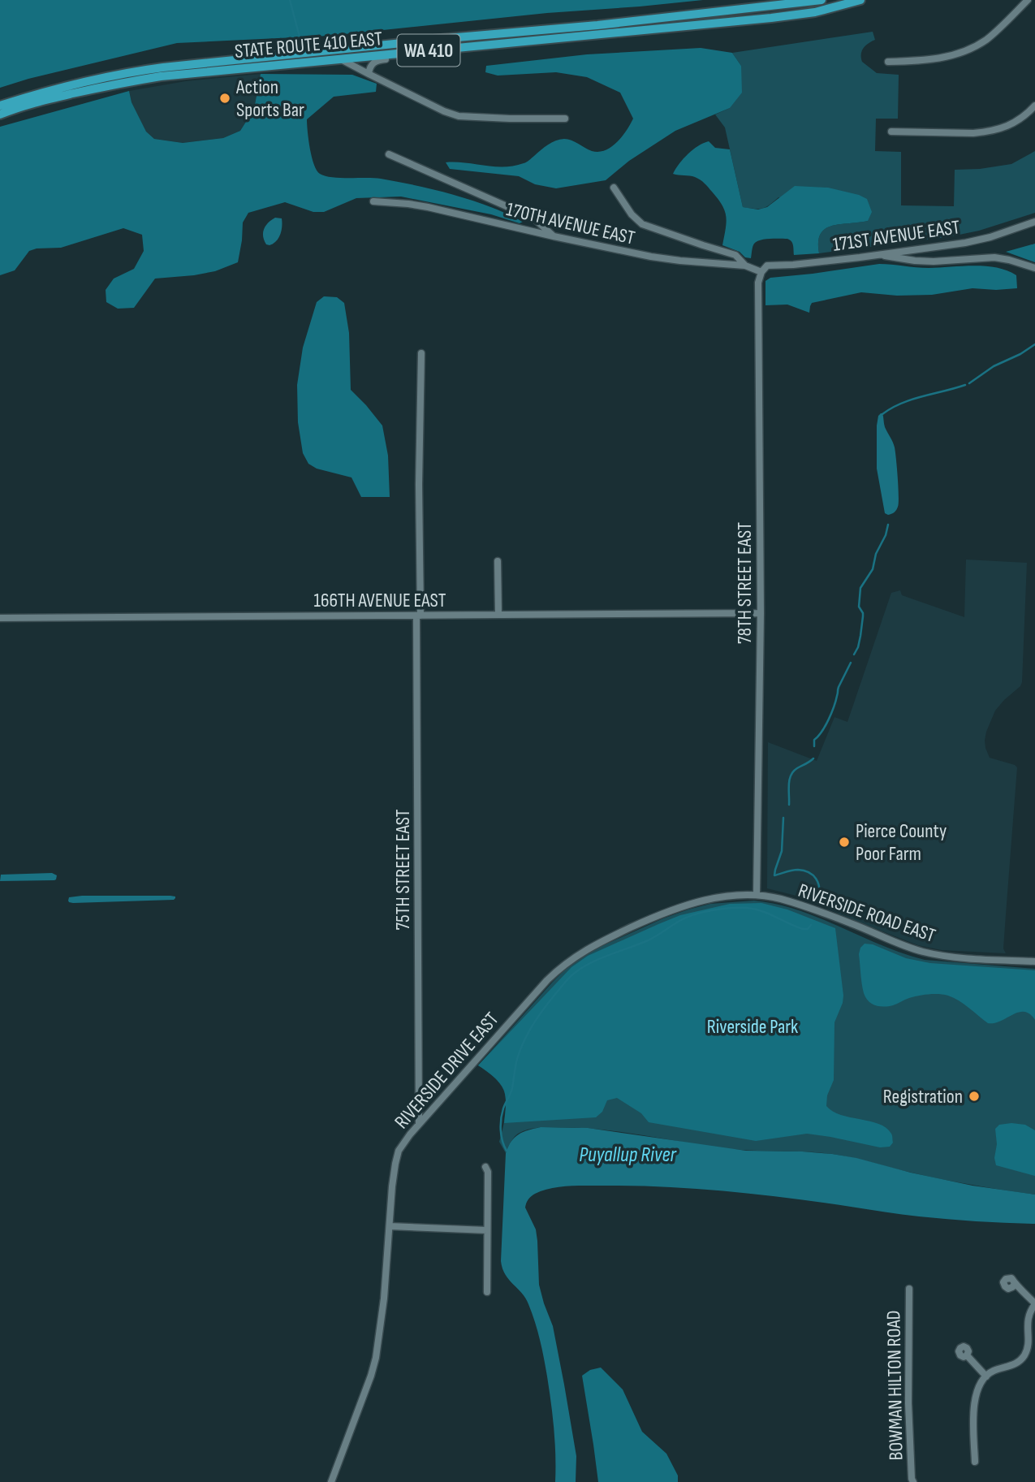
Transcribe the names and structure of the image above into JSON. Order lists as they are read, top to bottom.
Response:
{
  "streets": {
    "highway": ["STATE ROUTE 410 EAST", "WA 410"],
    "street": [
      "170TH AVENUE EAST",
      "171ST AVENUE EAST",
      "78TH STREET EAST",
      "166TH AVENUE EAST",
      "75TH STREET EAST",
      "RIVERSIDE ROAD EAST",
      "RIVERSIDE DRIVE EAST",
      "BOWMAN HILTON ROAD"
    ]
  },
  "crossings": [
    ["170TH AVENUE EAST", "171ST AVENUE EAST"],
    ["170TH AVENUE EAST", "78TH STREET EAST"],
    ["171ST AVENUE EAST", "78TH STREET EAST"],
    ["78TH STREET EAST", "166TH AVENUE EAST"],
    ["78TH STREET EAST", "RIVERSIDE ROAD EAST"],
    ["78TH STREET EAST", "RIVERSIDE DRIVE EAST"],
    ["166TH AVENUE EAST", "75TH STREET EAST"],
    ["75TH STREET EAST", "RIVERSIDE DRIVE EAST"],
    ["RIVERSIDE ROAD EAST", "RIVERSIDE DRIVE EAST"]
  ],
  "water": ["Puyallup River"],
  "parks": ["Riverside Park"],
  "places": ["Action Sports Bar", "Pierce County Poor Farm", "Registration"]
}
